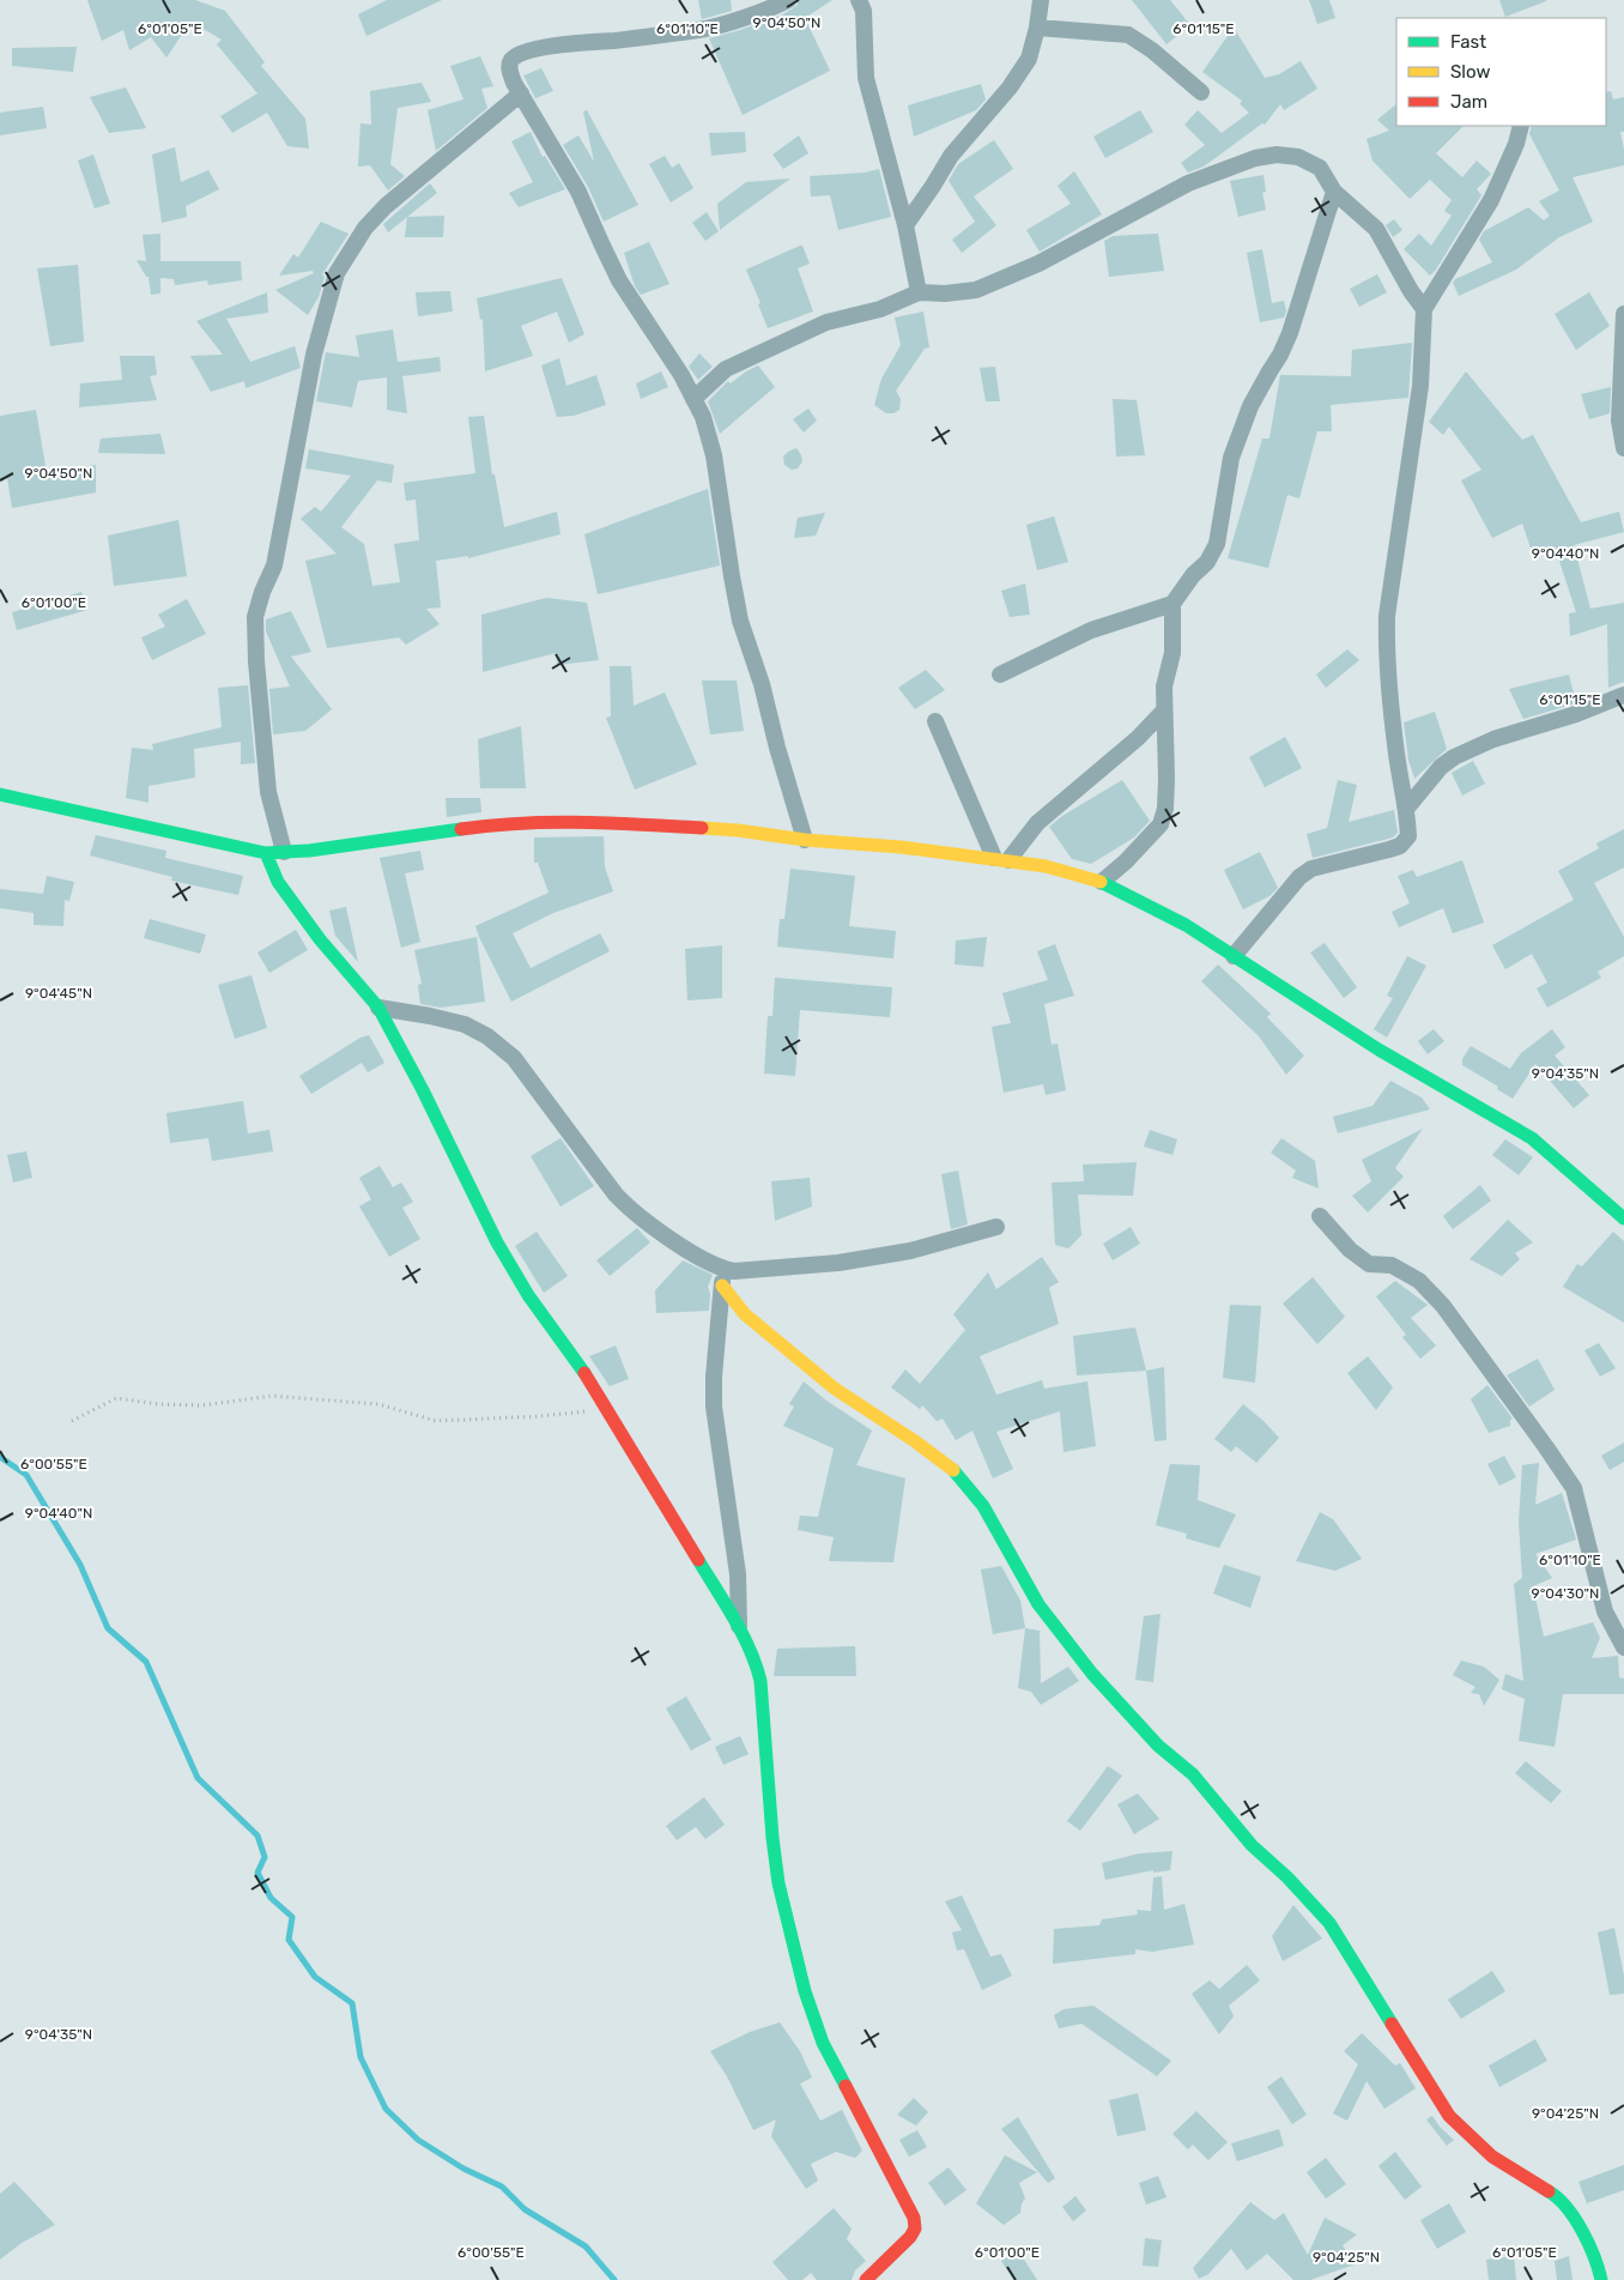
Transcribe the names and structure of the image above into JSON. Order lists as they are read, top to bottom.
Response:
{
  "legend": ["Fast", "Slow", "Jam"],
  "coordinates": [
    "9°04'50\"N",
    "6°01'05\"E",
    "6°01'10\"E",
    "6°01'15\"E",
    "9°04'40\"N",
    "6°01'00\"E",
    "9°04'45\"N",
    "9°04'35\"N",
    "6°00'55\"E",
    "9°04'30\"N",
    "9°04'25\"N"
  ]
}
